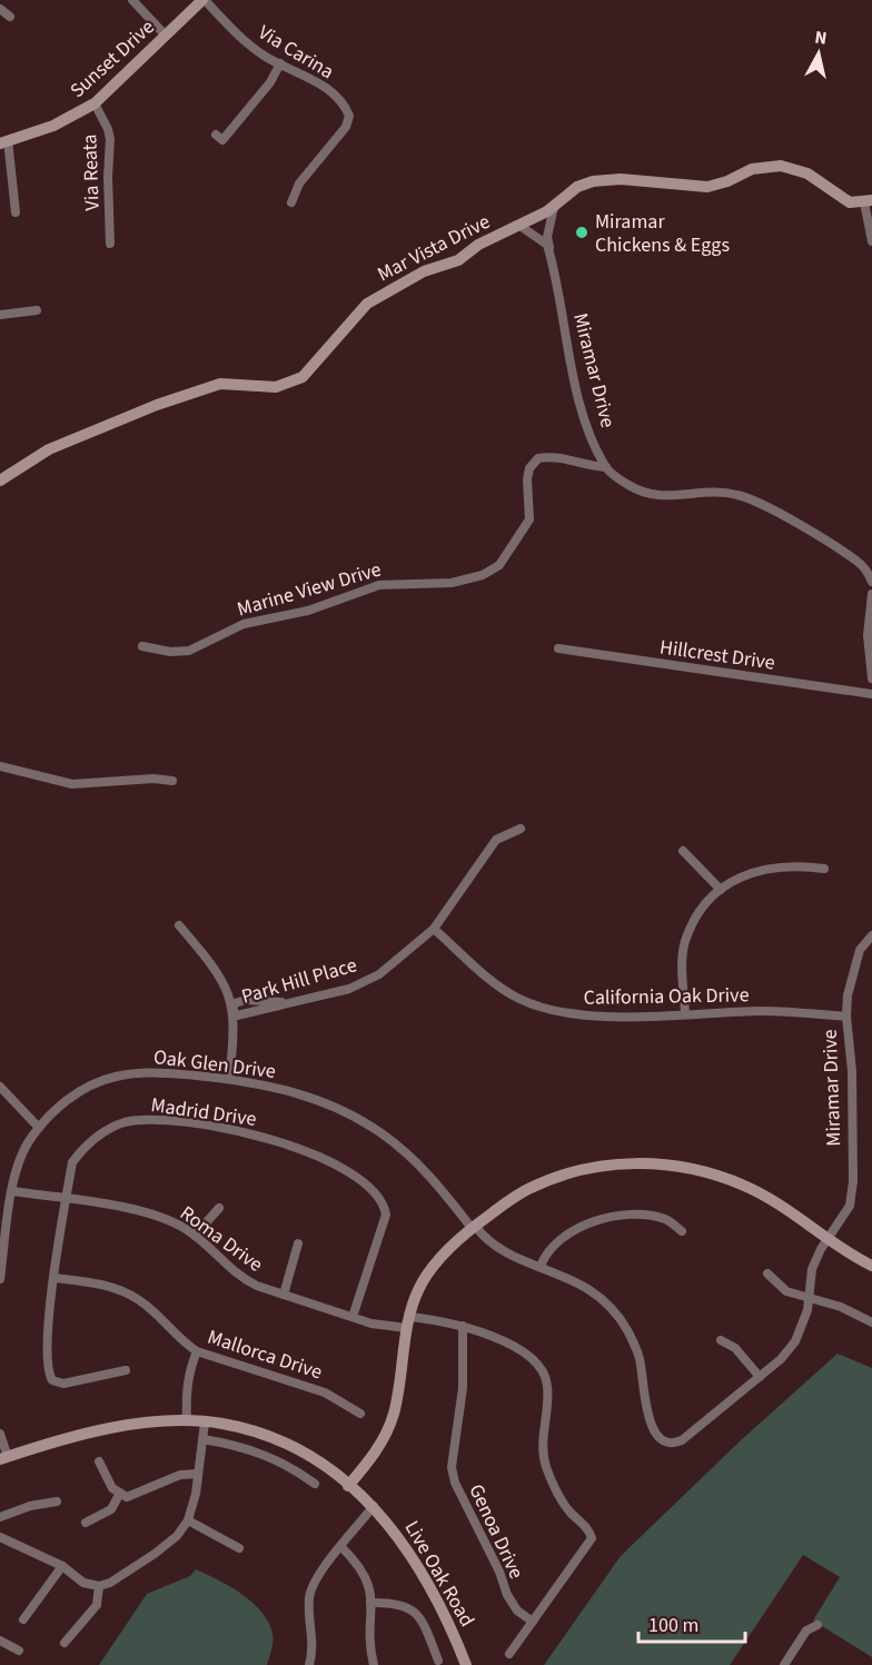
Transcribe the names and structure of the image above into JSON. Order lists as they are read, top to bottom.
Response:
{
  "streets": {
    "street": [
      "Via Carina",
      "Sunset Drive",
      "Via Reata",
      "Mar Vista Drive",
      "Miramar Drive",
      "Marine View Drive",
      "Hillcrest Drive",
      "Park Hill Place",
      "California Oak Drive",
      "Oak Glen Drive",
      "Madrid Drive",
      "Roma Drive",
      "Mallorca Drive",
      "Genoa Drive",
      "Live Oak Road"
    ]
  },
  "crossings": [
    ["Via Carina", "Sunset Drive"],
    ["Sunset Drive", "Via Reata"],
    ["Mar Vista Drive", "Miramar Drive"],
    ["Miramar Drive", "Marine View Drive"],
    ["Miramar Drive", "California Oak Drive"],
    ["Miramar Drive", "Oak Glen Drive"],
    ["Park Hill Place", "California Oak Drive"],
    ["Oak Glen Drive", "Roma Drive"],
    ["Madrid Drive", "Roma Drive"],
    ["Madrid Drive", "Mallorca Drive"],
    ["Roma Drive", "Genoa Drive"]
  ],
  "places": ["Miramar Chickens & Eggs"],
  "scale_bar": "100 m",
  "north": "top"
}
